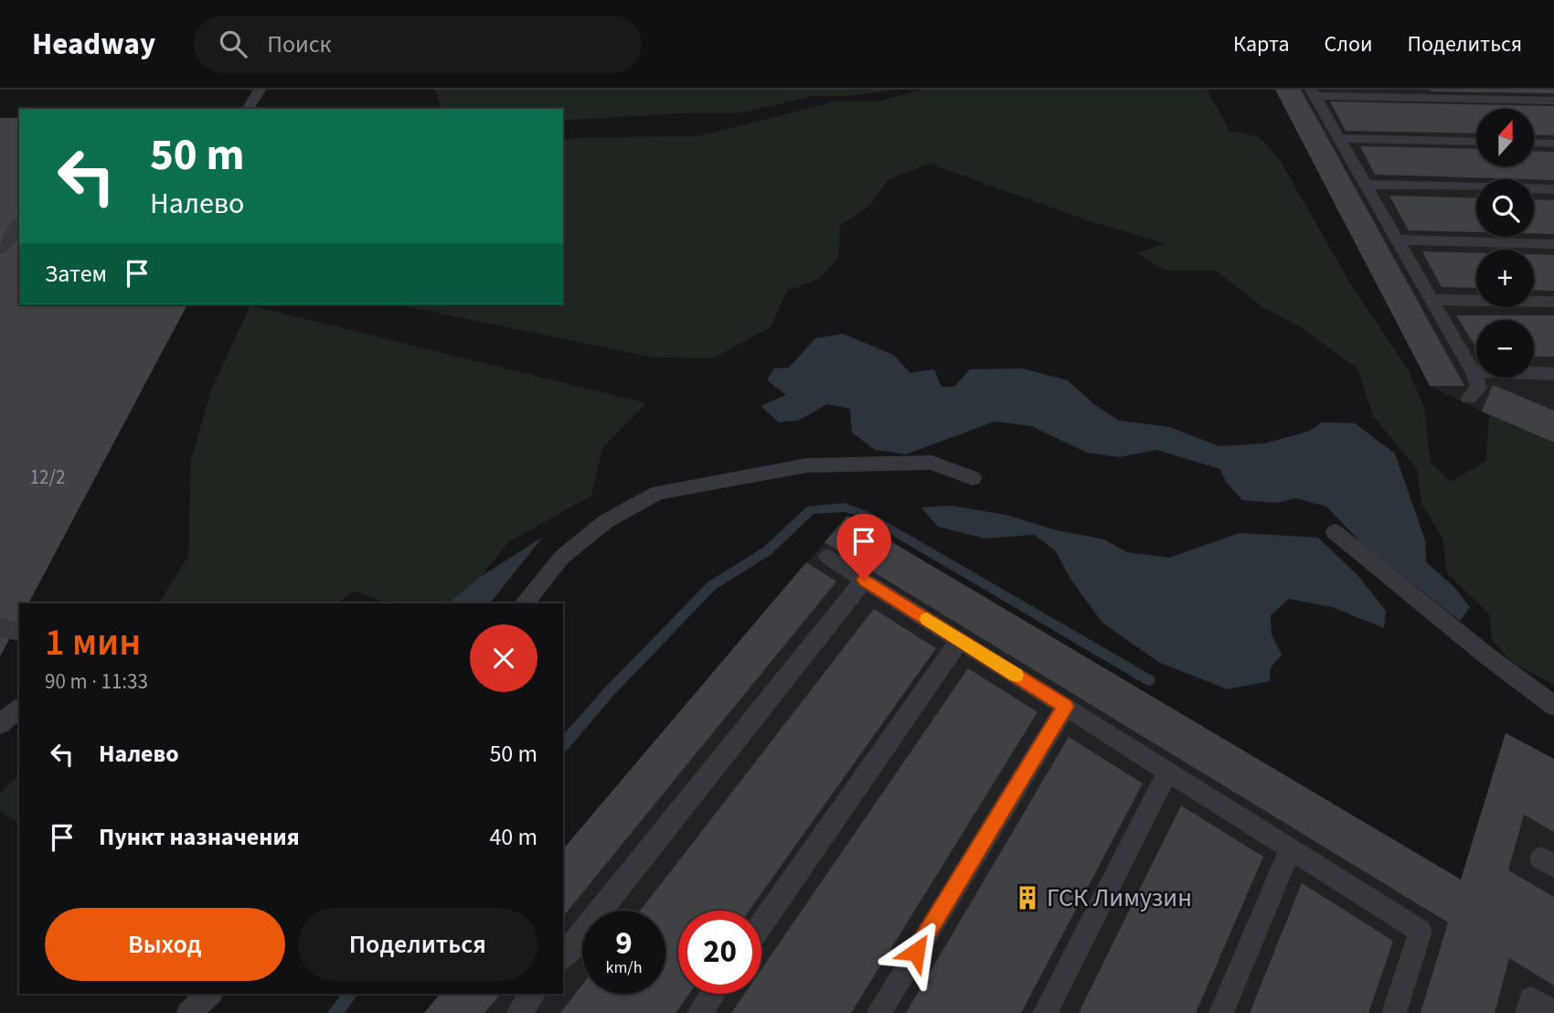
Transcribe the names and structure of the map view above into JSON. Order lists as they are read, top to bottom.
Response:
{
  "places": {
    "building": ["ГСК Лимузин"]
  },
  "house_numbers": ["12/2"],
  "north": "top",
  "page": {
    "header": "Headway",
    "search": "Поиск",
    "nav": ["Карта", "Слои", "Поделиться"],
    "map_buttons": ["+", "−"],
    "turn": ["50 m", "Налево"],
    "then": "Затем",
    "heading": ["1 мин", "90 m · 11:33"],
    "list": [
      {
        "name": "Налево",
        "value": "50 m"
      },
      {
        "name": "Пункт назначения",
        "value": "40 m"
      }
    ],
    "buttons": ["Выход", "Поделиться"],
    "speed": "9 km/h",
    "limit": "20"
  }
}
